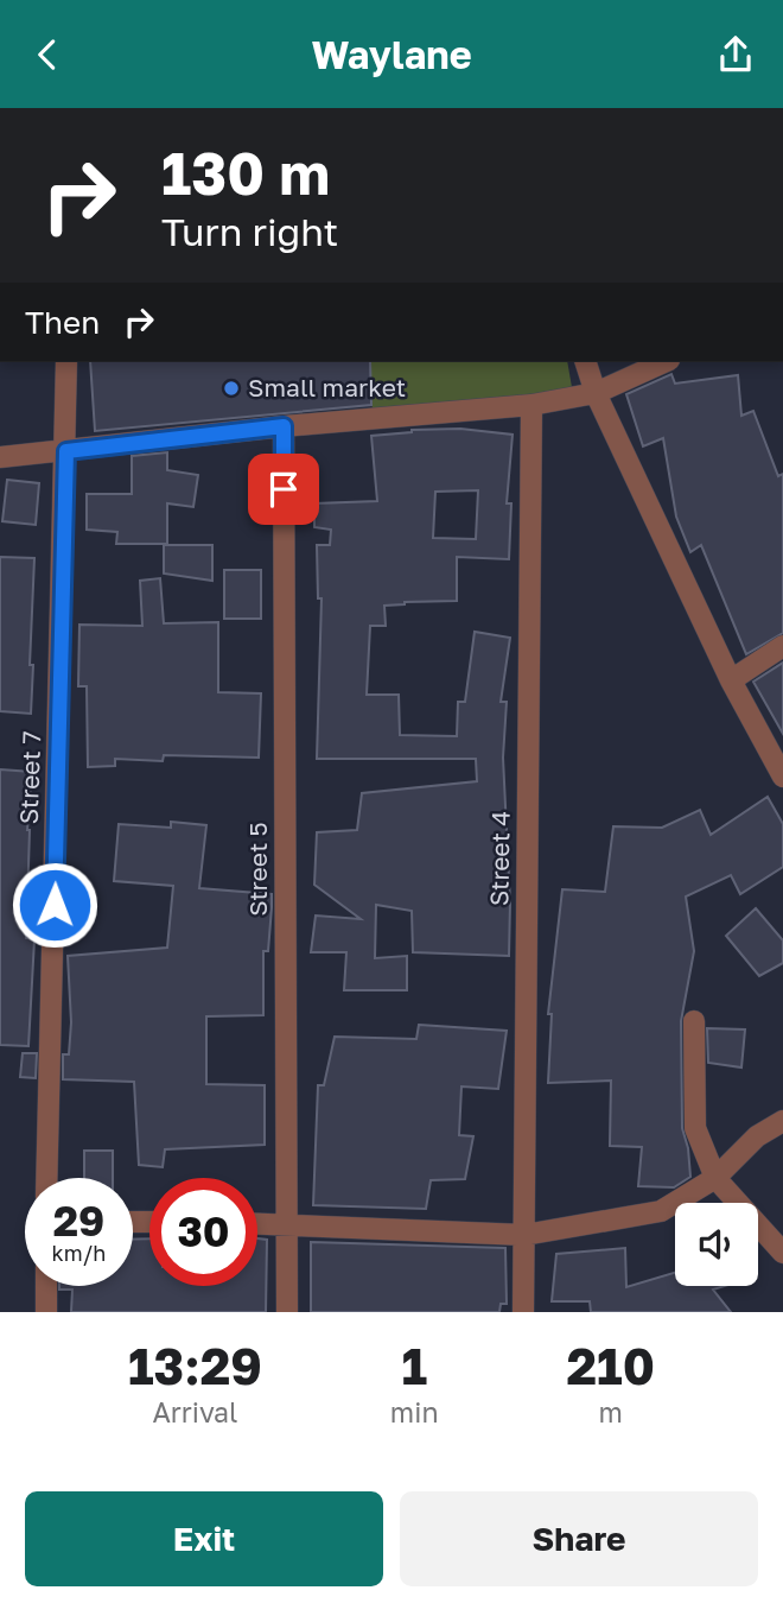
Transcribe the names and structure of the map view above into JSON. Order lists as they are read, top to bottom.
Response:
{
  "streets": {
    "street": ["Street 7", "Street 4", "Street 5"]
  },
  "places": ["Small market"],
  "page": {
    "header": "Waylane",
    "turn": ["130 m", "Turn right"],
    "then": "Then",
    "speed": "29 km/h",
    "limit": "30",
    "eta": [
      "13:29",
      "Arrival",
      "1",
      "min",
      "210",
      "m"
    ],
    "buttons": ["Exit", "Share"]
  }
}
